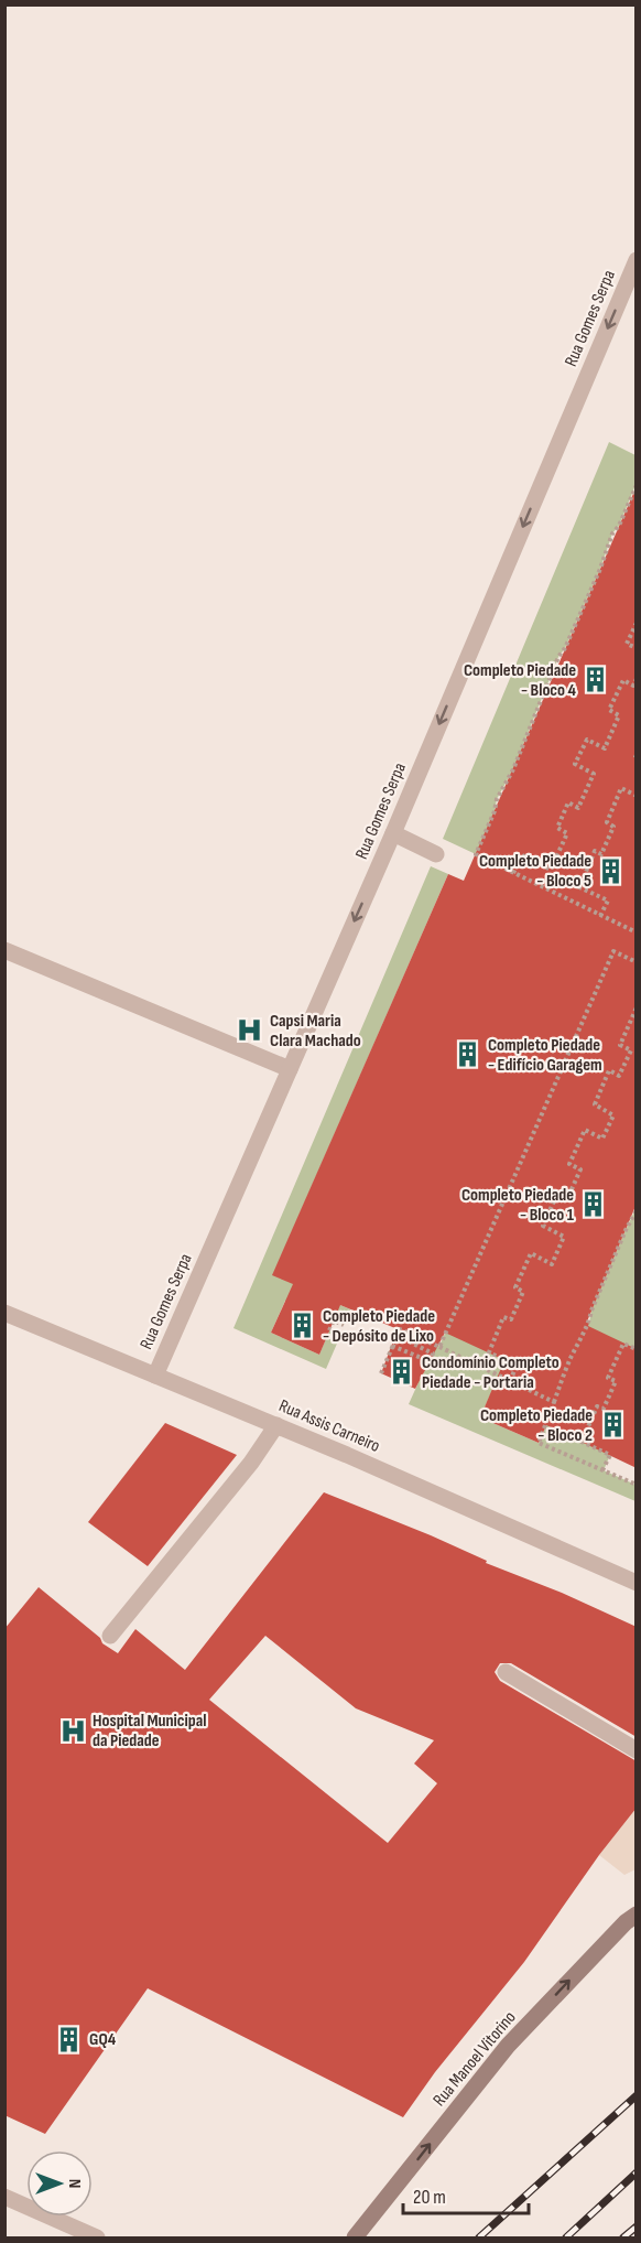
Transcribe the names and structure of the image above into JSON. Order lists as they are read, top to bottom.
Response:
{
  "streets": {
    "main road": ["Rua Manoel Vitorino"],
    "street": ["Rua Gomes Serpa", "Rua Assis Carneiro"]
  },
  "crossings": [
    ["Rua Gomes Serpa", "Rua Assis Carneiro"]
  ],
  "one_way": ["Rua Gomes Serpa", "Rua Manoel Vitorino"],
  "places": {
    "building": [
      "Completo Piedade - Bloco 4",
      "Completo Piedade - Bloco 5",
      "Completo Piedade - Edifício Garagem",
      "Completo Piedade - Bloco 1",
      "Completo Piedade - Depósito de Lixo",
      "Condomínio Completo Piedade - Portaria",
      "Completo Piedade - Bloco 2",
      "GQ4"
    ],
    "hospital": ["Capsi Maria Clara Machado", "Hospital Municipal da Piedade"]
  },
  "scale_bar": "20 m",
  "north": "right"
}
